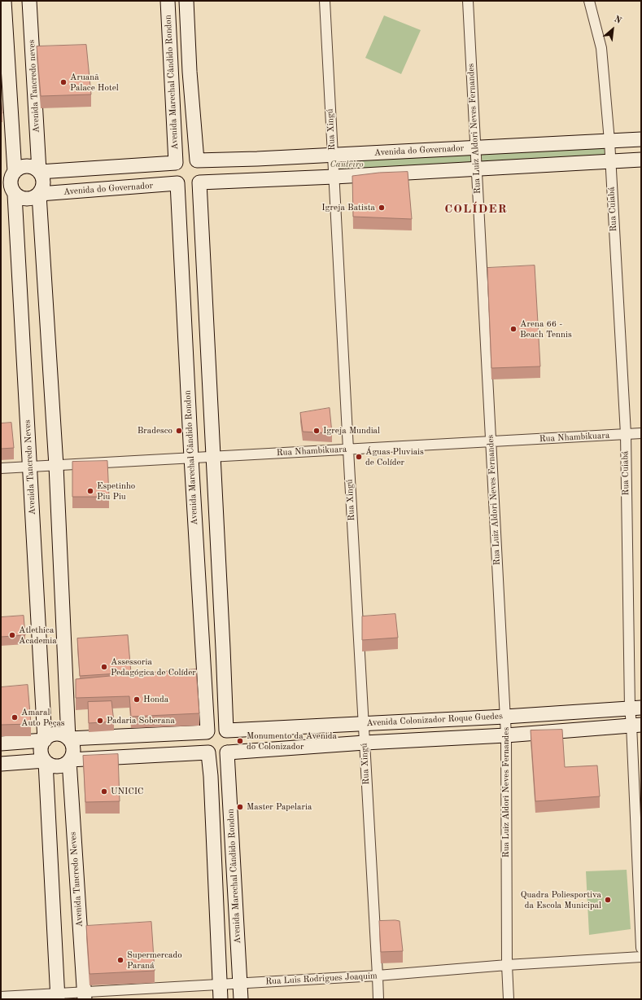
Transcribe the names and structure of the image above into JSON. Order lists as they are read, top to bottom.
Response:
{
  "streets": {
    "street": [
      "Avenida Marechal Cândido Rondon",
      "Avenida Tancredo neves",
      "Rua Luiz Aldori Neves Fernandes",
      "Rua Xingú",
      "Avenida do Governador",
      "Rua Cuiabá",
      "Rua Nhambikuara",
      "Avenida Tancredo Neves",
      "Avenida Colonizador Roque Guedes",
      "Rua Luis Rodrigues Joaquim"
    ]
  },
  "crossings": [
    ["Avenida Marechal Cândido Rondon", "Avenida do Governador"],
    ["Avenida Marechal Cândido Rondon", "Rua Nhambikuara"],
    ["Avenida Marechal Cândido Rondon", "Avenida Colonizador Roque Guedes"],
    ["Avenida Marechal Cândido Rondon", "Rua Luis Rodrigues Joaquim"],
    ["Avenida Tancredo neves", "Avenida do Governador"],
    ["Avenida Tancredo neves", "Avenida Tancredo Neves"],
    ["Rua Luiz Aldori Neves Fernandes", "Avenida do Governador"],
    ["Rua Luiz Aldori Neves Fernandes", "Rua Nhambikuara"],
    ["Rua Luiz Aldori Neves Fernandes", "Avenida Colonizador Roque Guedes"],
    ["Rua Luiz Aldori Neves Fernandes", "Rua Luis Rodrigues Joaquim"],
    ["Rua Xingú", "Avenida do Governador"],
    ["Rua Xingú", "Rua Nhambikuara"],
    ["Rua Xingú", "Avenida Colonizador Roque Guedes"],
    ["Rua Xingú", "Rua Luis Rodrigues Joaquim"],
    ["Avenida do Governador", "Rua Cuiabá"],
    ["Avenida do Governador", "Avenida Tancredo Neves"],
    ["Rua Cuiabá", "Rua Nhambikuara"],
    ["Rua Cuiabá", "Avenida Colonizador Roque Guedes"],
    ["Rua Nhambikuara", "Avenida Tancredo Neves"],
    ["Avenida Tancredo Neves", "Rua Luis Rodrigues Joaquim"]
  ],
  "districts": ["COLÍDER"],
  "parks": ["Canteiro"],
  "places": [
    "Aruanã Palace Hotel",
    "Igreja Batista",
    "Arena 66 - Beach Tennis",
    "Bradesco",
    "Igreja Mundial",
    "Águas Pluviais de Colíder",
    "Espetinho Piu Piu",
    "Atlethica Academia",
    "Assessoria Pedagógica de Colíder",
    "Honda",
    "Amaral Auto Peças",
    "Padaria Soberana",
    "Monumento da Avenida do Colonizador",
    "UNICIC",
    "Master Papelaria",
    "Quadra Poliesportiva da Escola Municipal",
    "Supermercado Paraná"
  ],
  "north": "top right"
}
